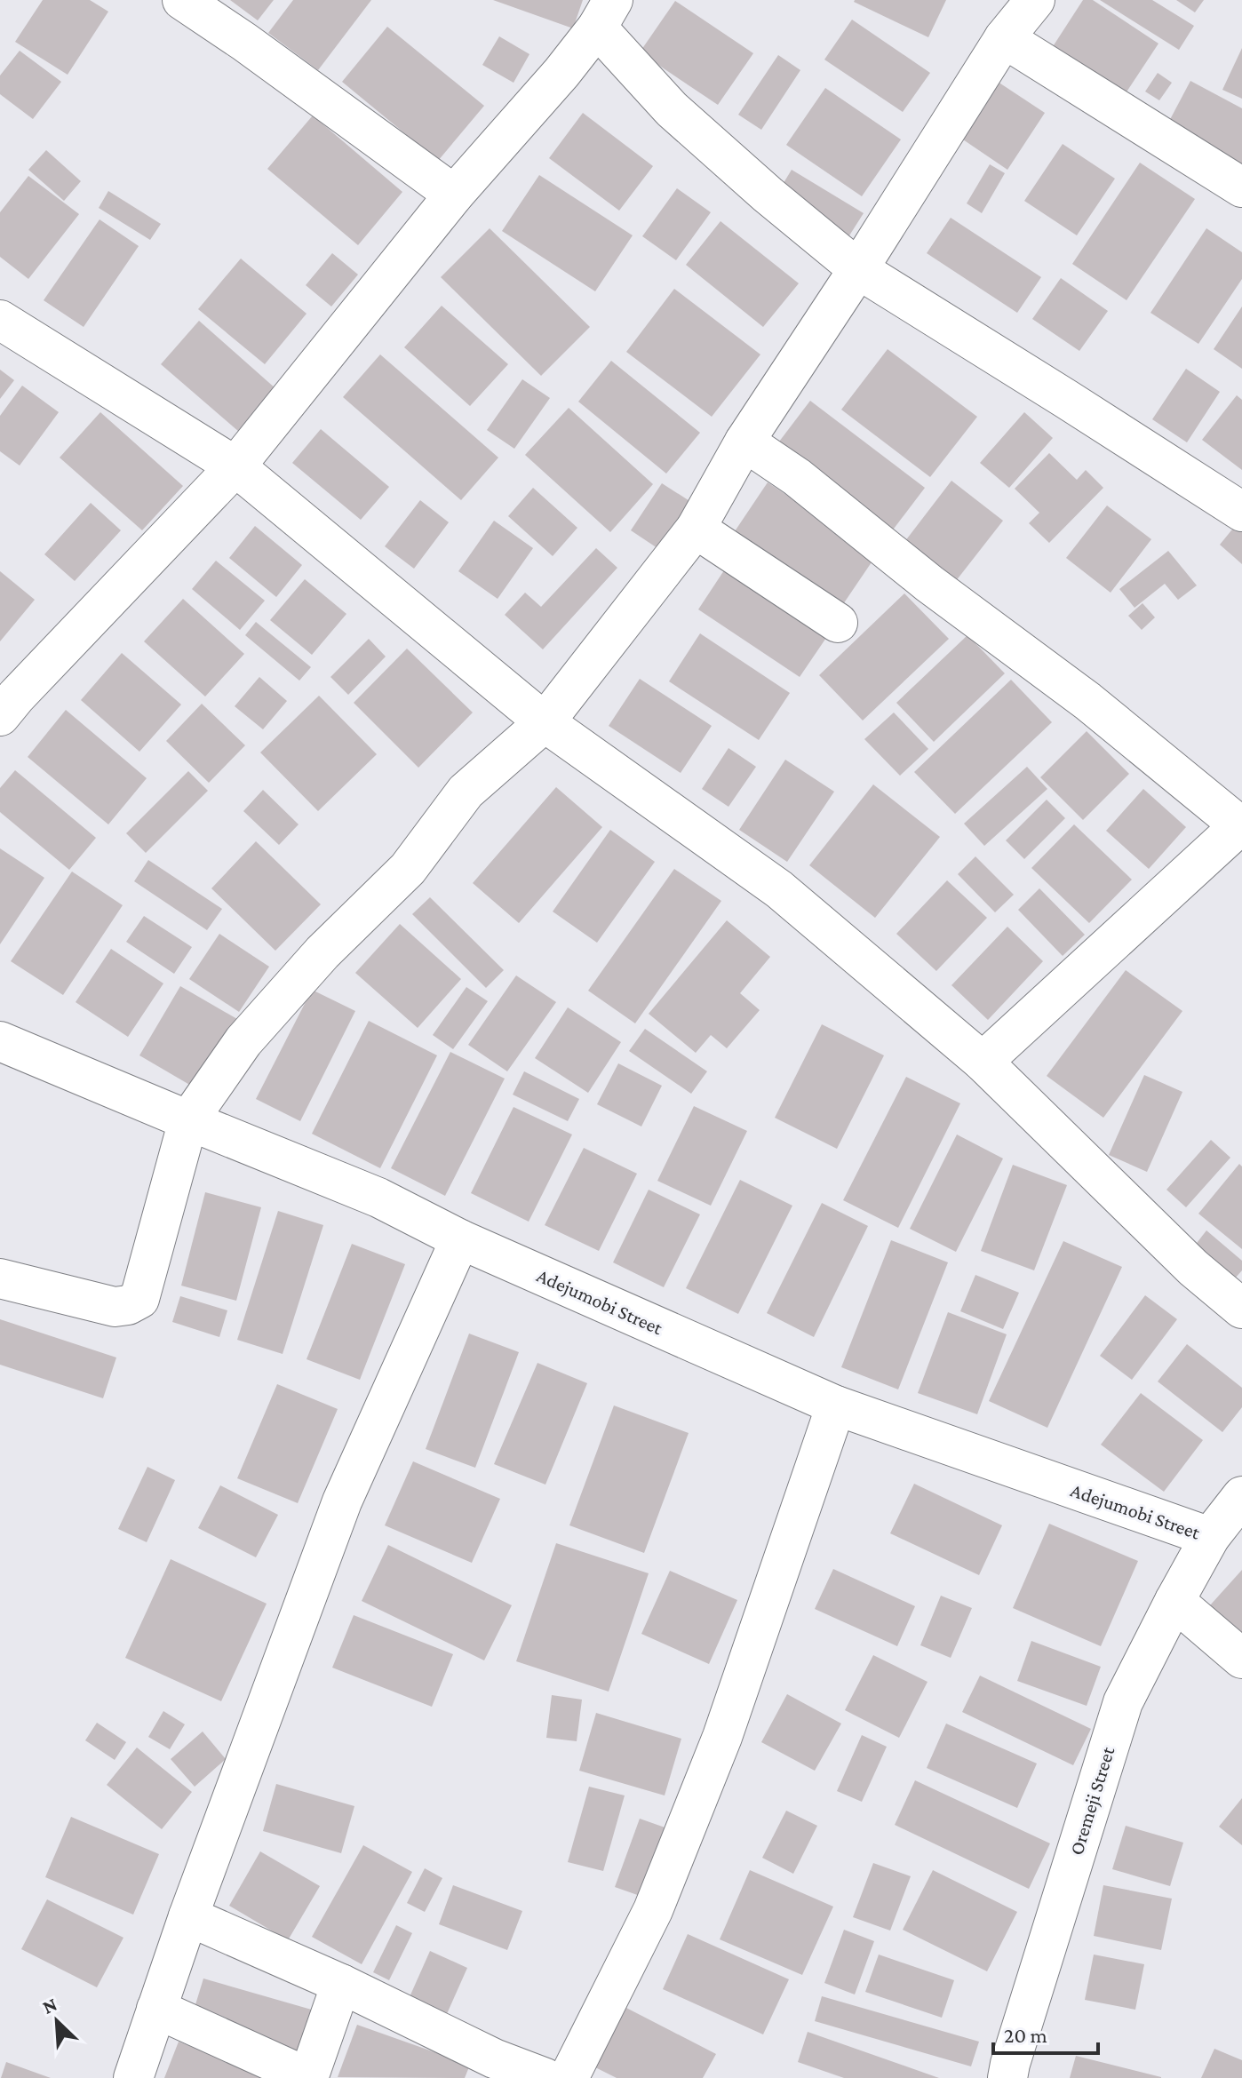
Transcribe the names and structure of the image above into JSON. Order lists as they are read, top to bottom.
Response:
{
  "streets": {
    "street": ["Adejumobi Street", "Oremeji Street"]
  },
  "crossings": [
    ["Adejumobi Street", "Oremeji Street"]
  ],
  "scale_bar": "20 m",
  "north": "top left"
}
